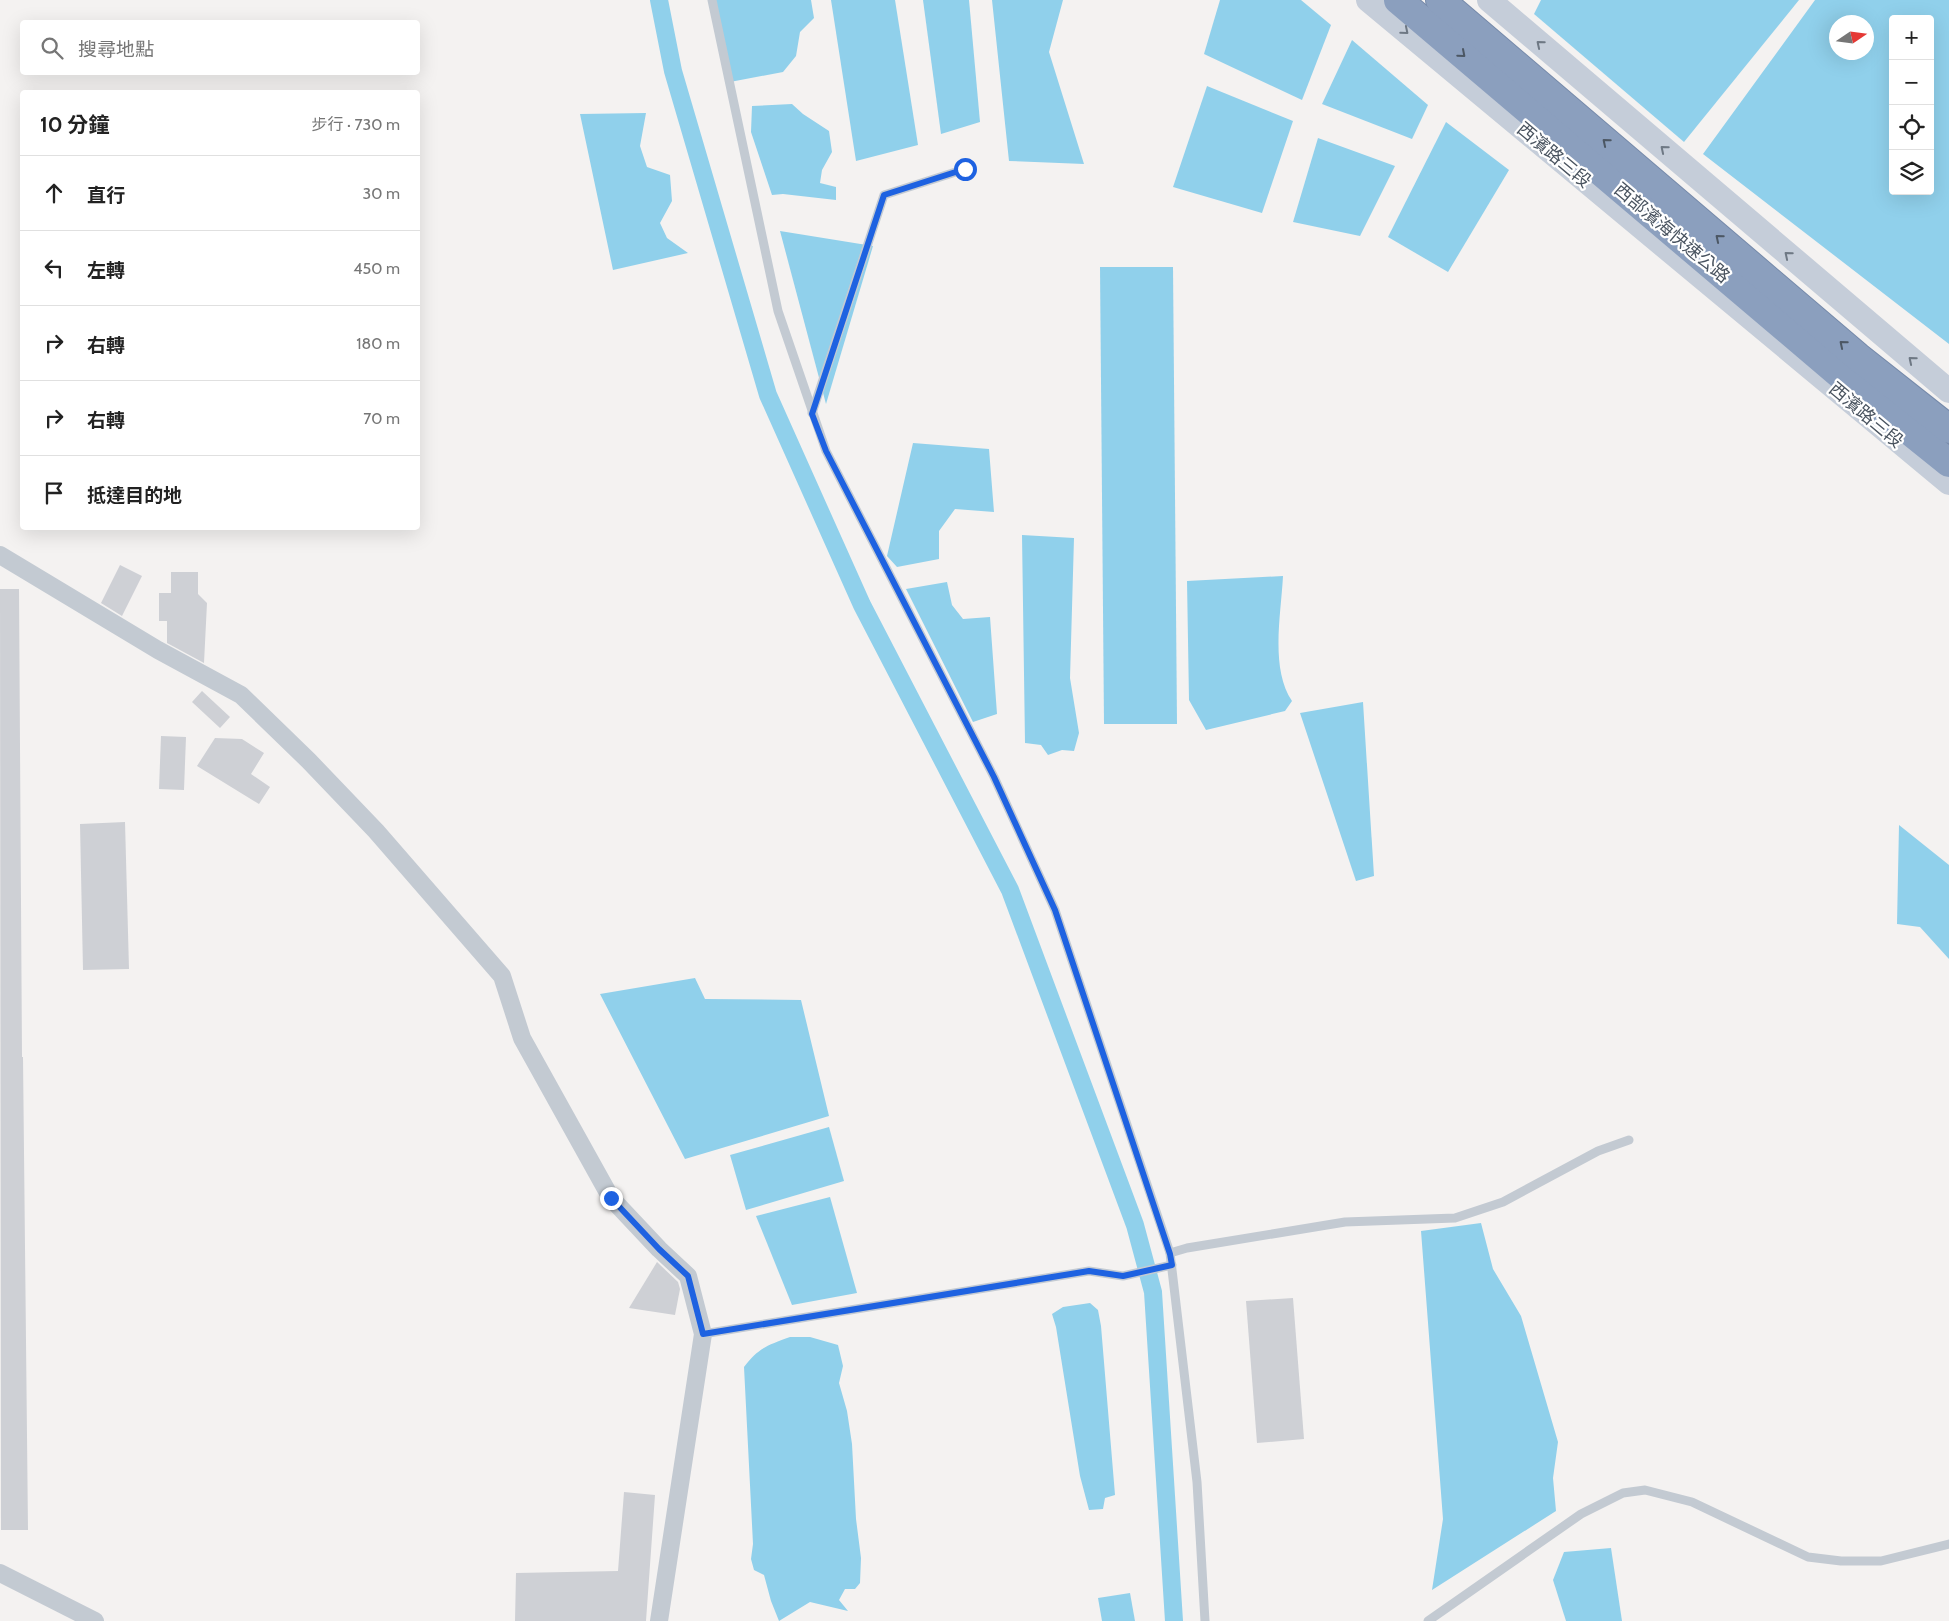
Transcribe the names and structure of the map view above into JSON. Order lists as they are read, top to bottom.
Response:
{
  "streets": {
    "highway": ["西部濱海快速公路"],
    "street": ["西濱路三段"]
  },
  "north": "right",
  "page": {
    "map_buttons": ["+", "−"],
    "search": "搜尋地點",
    "heading": ["10 分鐘", "步行 · 730 m"],
    "list": [
      ["直行", "30 m"],
      ["左轉", "450 m"],
      ["右轉", "180 m"],
      ["右轉", "70 m"],
      "抵達目的地"
    ]
  }
}
